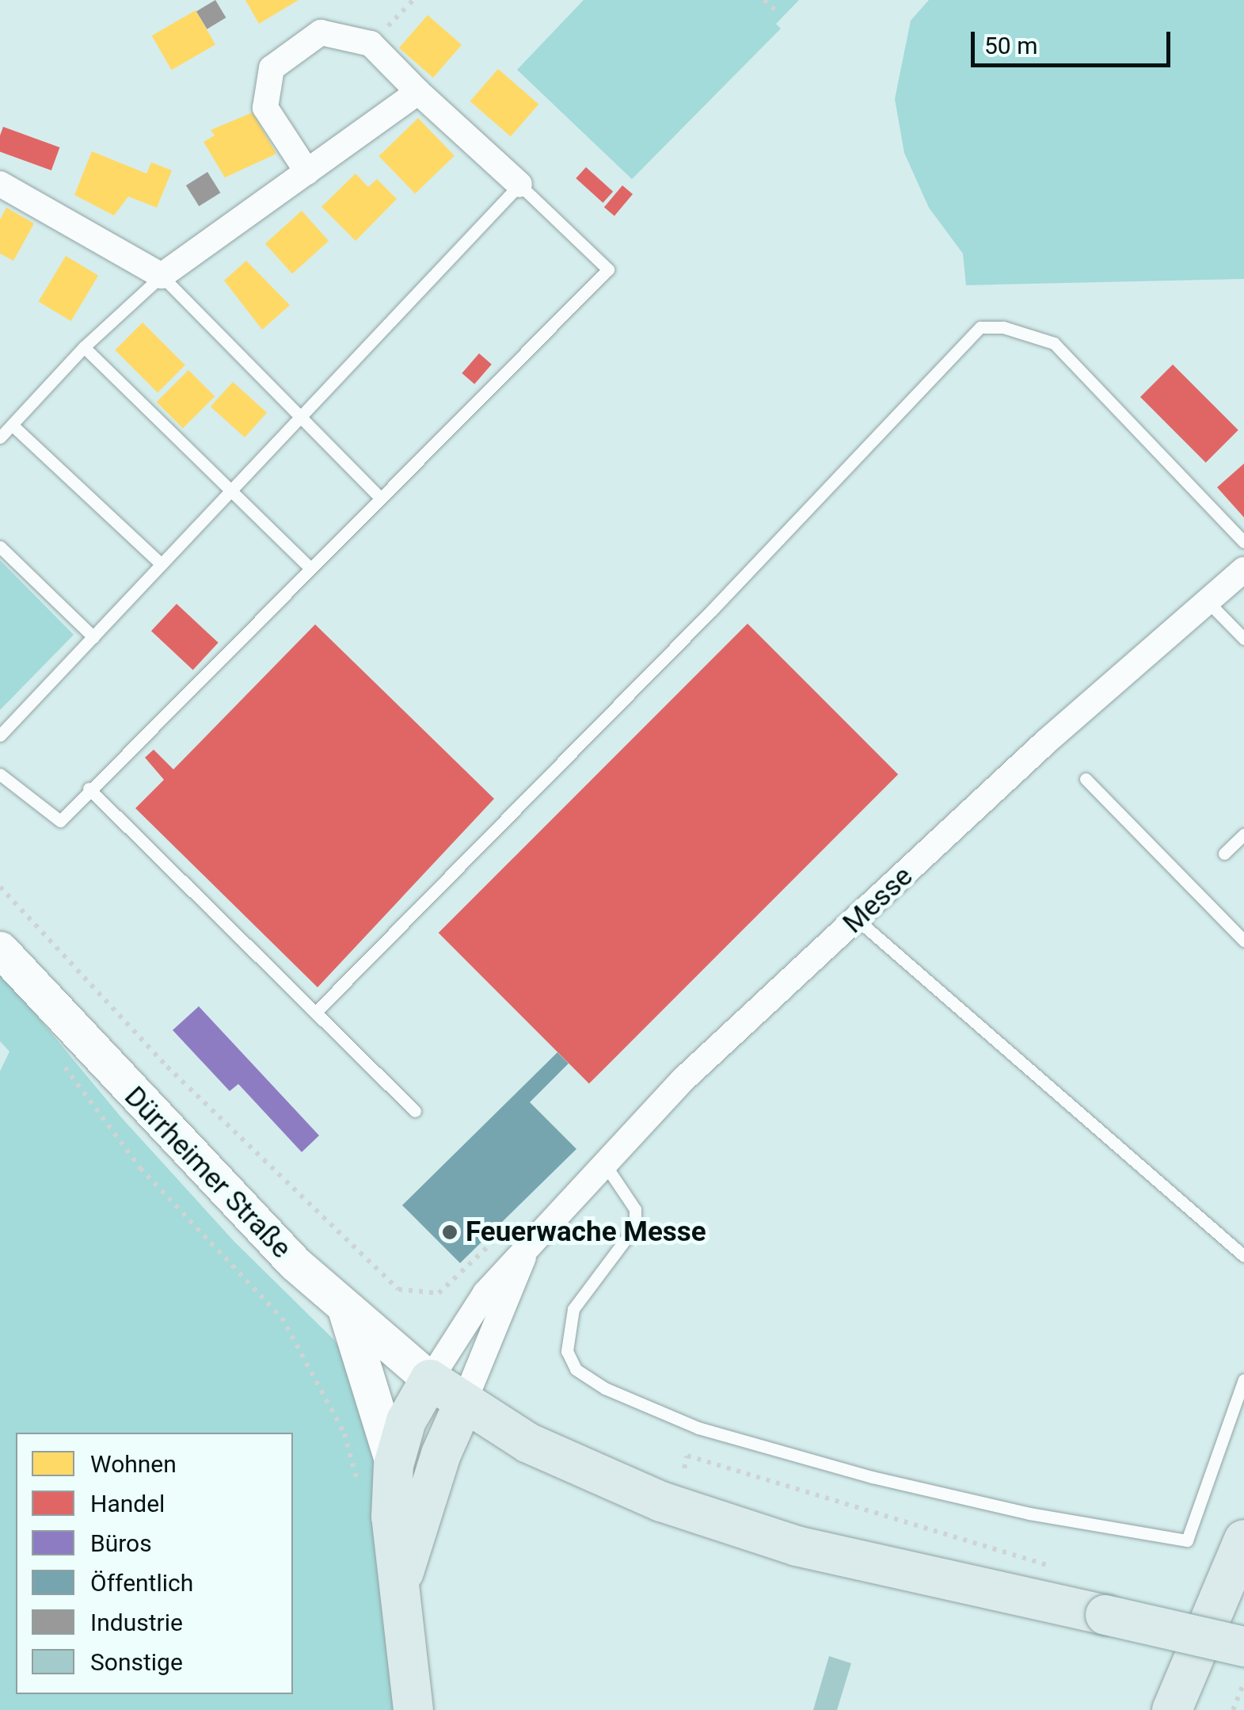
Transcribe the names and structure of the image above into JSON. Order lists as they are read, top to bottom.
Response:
{
  "streets": {
    "main road": ["Dürrheimer Straße"],
    "street": ["Messe"]
  },
  "crossings": [
    ["Messe", "Dürrheimer Straße"]
  ],
  "places": ["Feuerwache Messe"],
  "legend": [
    "Wohnen",
    "Handel",
    "Büros",
    "Öffentlich",
    "Industrie",
    "Sonstige"
  ],
  "scale_bar": "50 m"
}
